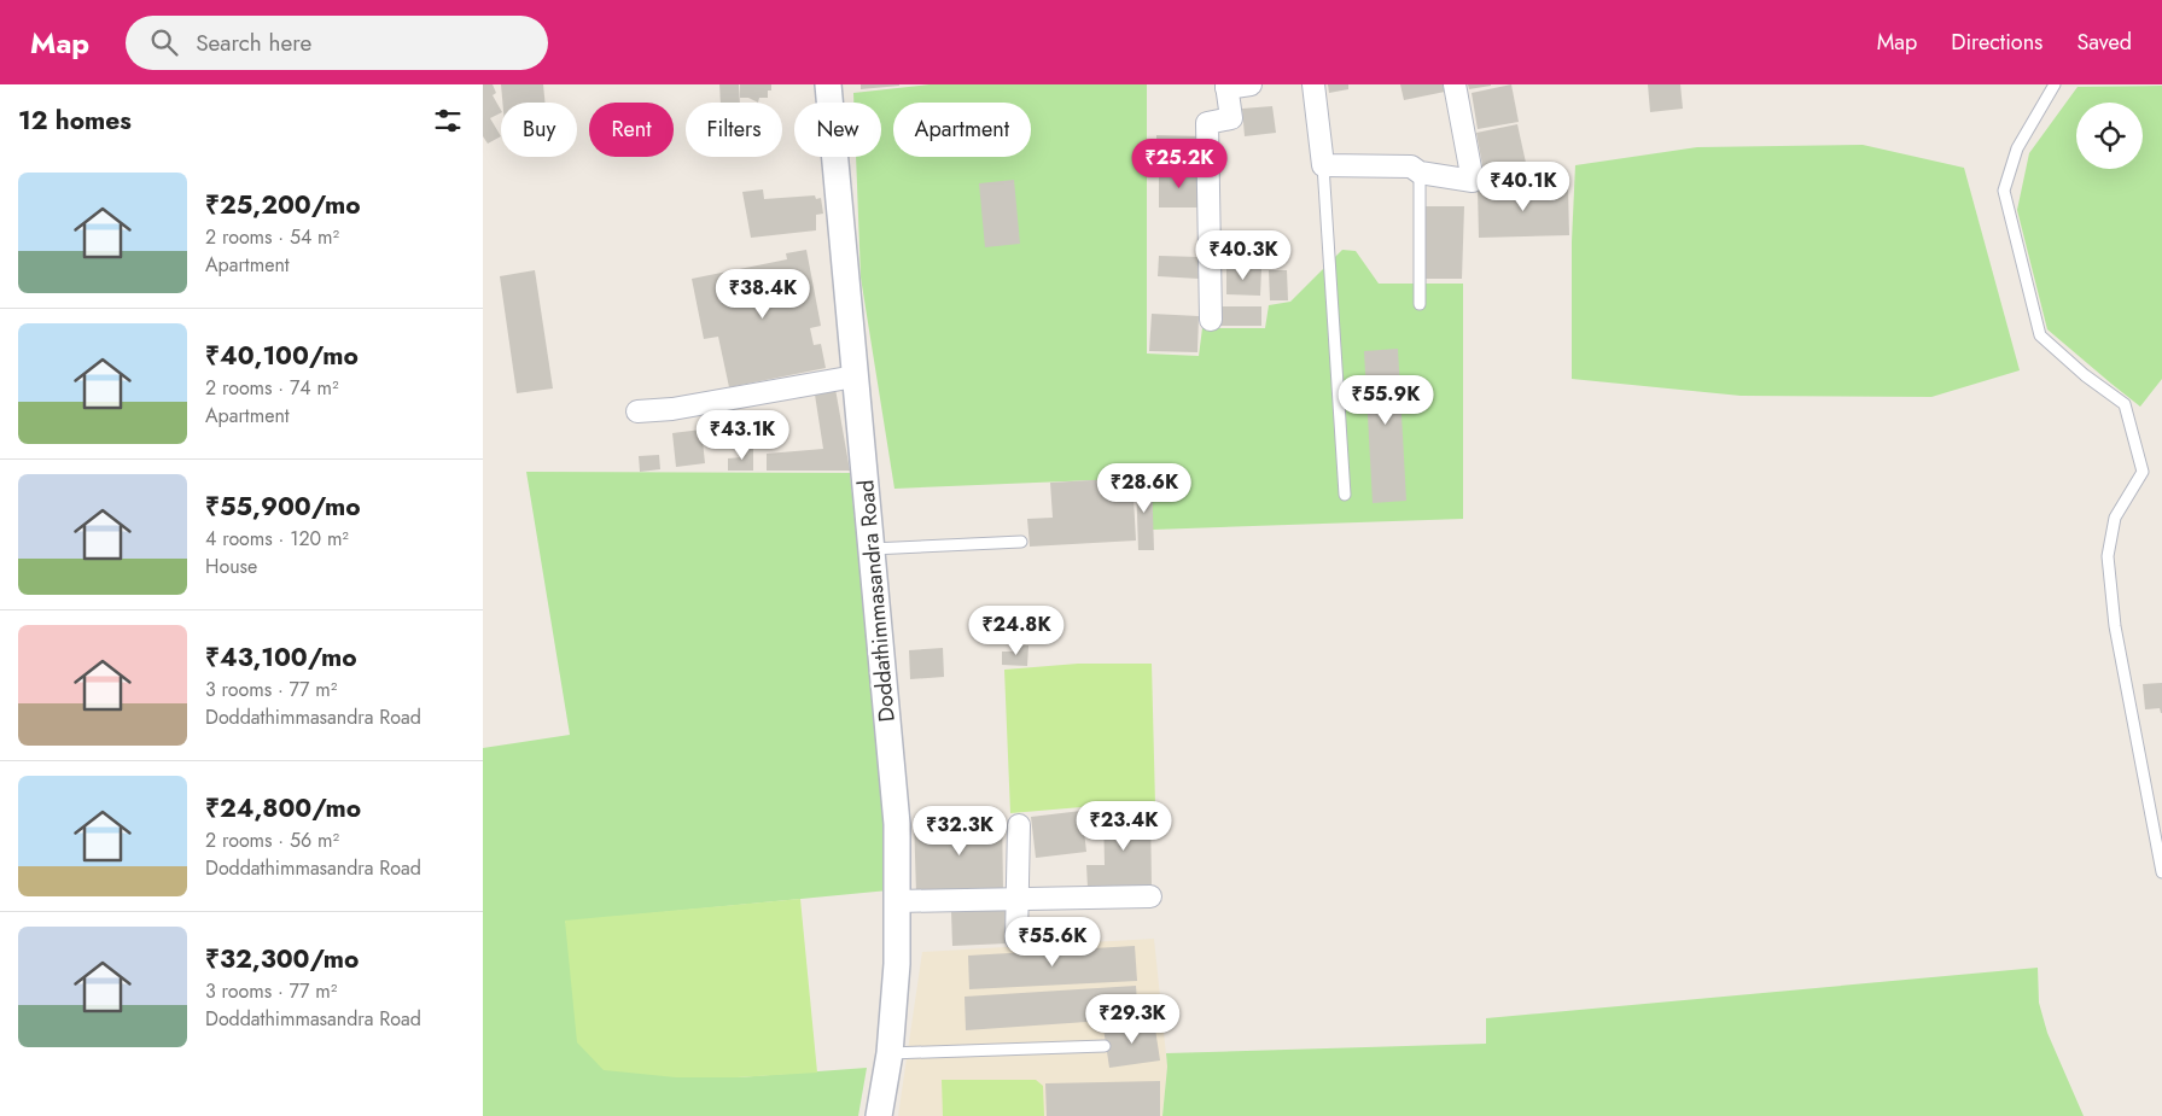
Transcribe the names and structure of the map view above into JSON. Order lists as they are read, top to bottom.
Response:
{
  "streets": {
    "street": ["Doddathimmasandra Road"]
  },
  "page": {
    "header": "Map",
    "search": "Search here",
    "nav": ["Map", "Directions", "Saved"],
    "heading": "12 homes",
    "chip": [
      "Buy",
      "Rent",
      "Filters",
      "New",
      "Apartment"
    ],
    "price": [
      "₹25.2K",
      "₹40.1K",
      "₹40.3K",
      "₹38.4K",
      "₹55.9K",
      "₹43.1K",
      "₹28.6K",
      "₹24.8K",
      "₹23.4K",
      "₹32.3K",
      "₹55.6K",
      "₹29.3K"
    ],
    "list": [
      {
        "name": "₹25,200/mo",
        "note": "2 rooms · 54 m² · Apartment"
      },
      {
        "name": "₹40,100/mo",
        "note": "2 rooms · 74 m² · Apartment"
      },
      {
        "name": "₹55,900/mo",
        "note": "4 rooms · 120 m² · House"
      },
      {
        "name": "₹43,100/mo",
        "note": "3 rooms · 77 m² · Doddathimmasandra Road"
      },
      {
        "name": "₹24,800/mo",
        "note": "2 rooms · 56 m² · Doddathimmasandra Road"
      },
      {
        "name": "₹32,300/mo",
        "note": "3 rooms · 77 m² · Doddathimmasandra Road"
      }
    ]
  }
}
